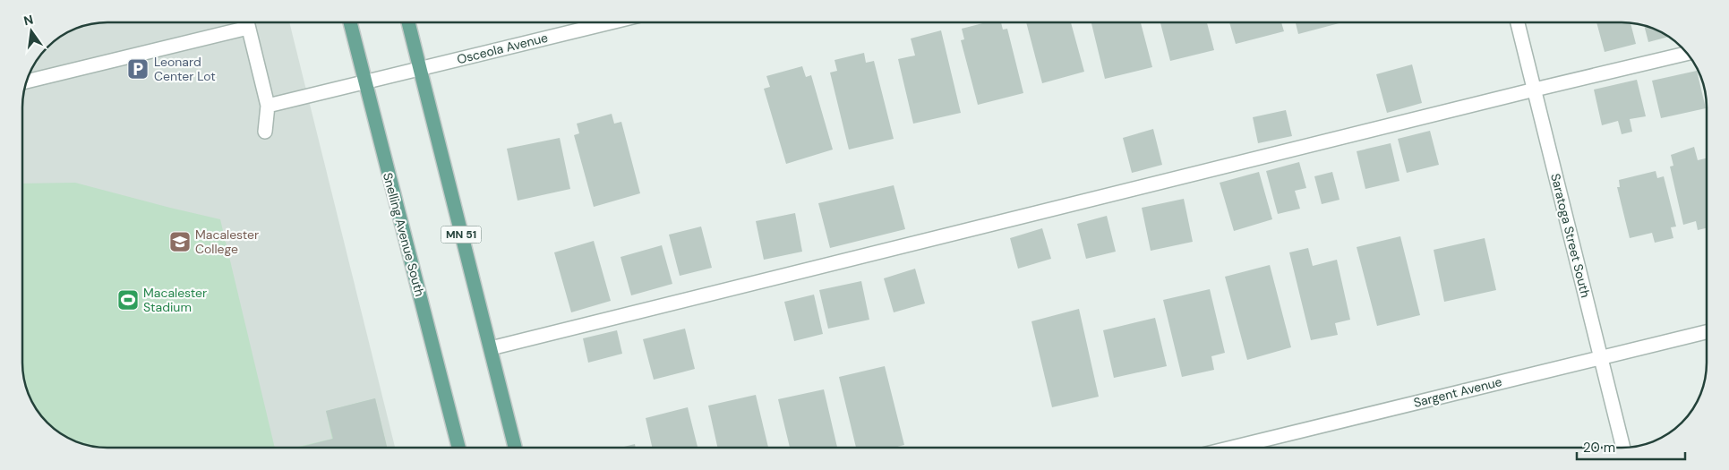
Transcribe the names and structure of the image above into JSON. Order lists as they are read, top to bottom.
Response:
{
  "streets": {
    "main road": ["Snelling Avenue South", "MN 51"],
    "street": ["Osceola Avenue", "Saratoga Street South", "Sargent Avenue"]
  },
  "crossings": [
    ["Osceola Avenue", "Snelling Avenue South"],
    ["Osceola Avenue", "MN 51"],
    ["Saratoga Street South", "Sargent Avenue"]
  ],
  "places": {
    "parking": ["Leonard Center Lot"],
    "school or university": ["Macalester College"],
    "sports": ["Macalester Stadium"]
  },
  "scale_bar": "20 m",
  "north": "top"
}
